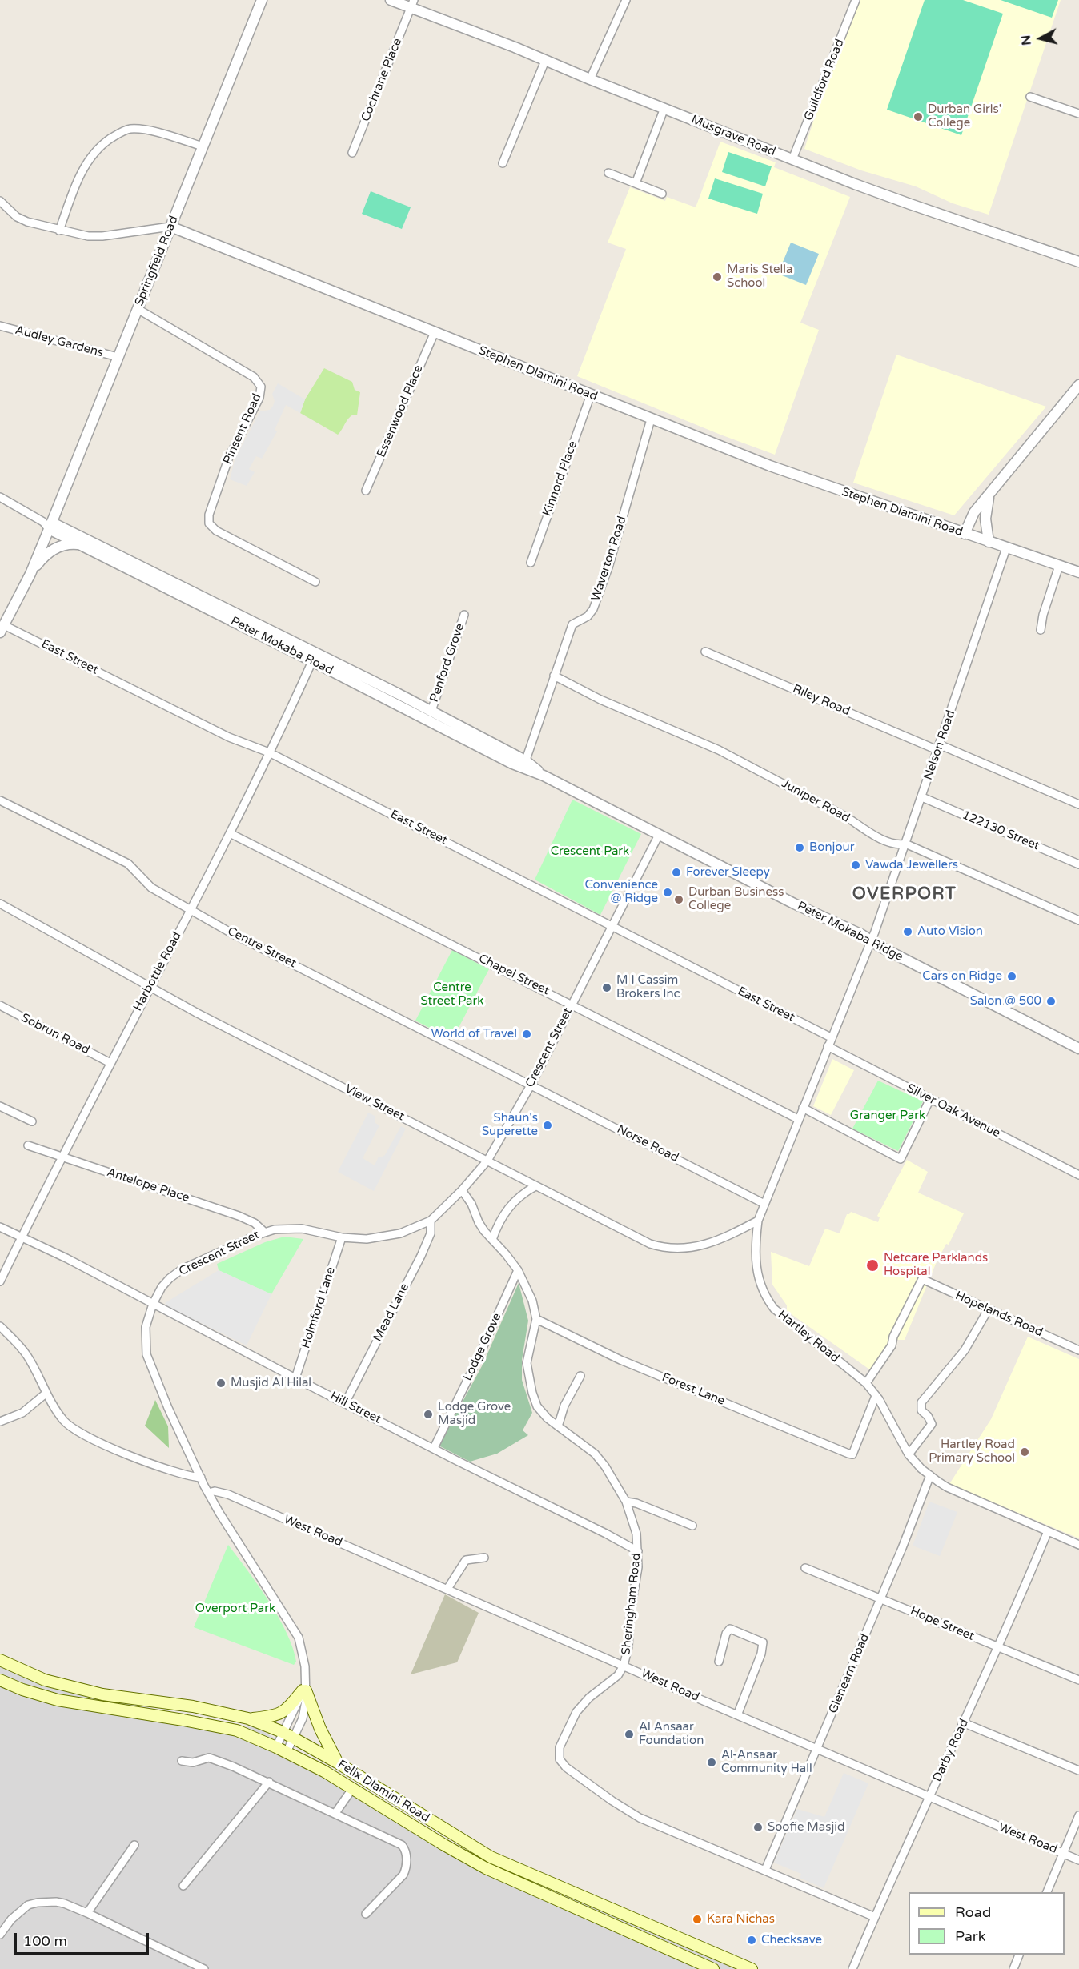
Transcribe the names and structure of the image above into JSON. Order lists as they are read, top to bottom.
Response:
{
  "streets": {
    "main road": ["Felix Dlamini Road"],
    "street": [
      "Cochrane Place",
      "Guildford Road",
      "Musgrave Road",
      "Springfield Road",
      "Audley Gardens",
      "Stephen Dlamini Road",
      "Essenwood Place",
      "Pinsent Road",
      "Kinnord Place",
      "Waverton Road",
      "Peter Mokaba Road",
      "East Street",
      "Penford Grove",
      "Riley Road",
      "Nelson Road",
      "Juniper Road",
      "122130 Street",
      "Peter Mokaba Ridge",
      "Centre Street",
      "Harbottle Road",
      "Chapel Street",
      "Sobrun Road",
      "Crescent Street",
      "View Street",
      "Silver Oak Avenue",
      "Norse Road",
      "Antelope Place",
      "Holmford Lane",
      "Mead Lane",
      "Hopelands Road",
      "Hartley Road",
      "Lodge Grove",
      "Forest Lane",
      "Hill Street",
      "West Road",
      "Sheringham Road",
      "Hope Street",
      "Glenearn Road",
      "Darby Road"
    ]
  },
  "crossings": [
    ["Cochrane Place", "Musgrave Road"],
    ["Guildford Road", "Musgrave Road"],
    ["Springfield Road", "Audley Gardens"],
    ["Springfield Road", "Stephen Dlamini Road"],
    ["Springfield Road", "Pinsent Road"],
    ["Springfield Road", "Peter Mokaba Road"],
    ["Stephen Dlamini Road", "Essenwood Place"],
    ["Stephen Dlamini Road", "Kinnord Place"],
    ["Stephen Dlamini Road", "Waverton Road"],
    ["Stephen Dlamini Road", "Nelson Road"],
    ["Waverton Road", "Peter Mokaba Road"],
    ["Waverton Road", "Juniper Road"],
    ["Waverton Road", "Peter Mokaba Ridge"],
    ["Peter Mokaba Road", "Penford Grove"],
    ["Peter Mokaba Road", "Peter Mokaba Ridge"],
    ["Peter Mokaba Road", "Harbottle Road"],
    ["East Street", "Harbottle Road"],
    ["East Street", "Crescent Street"],
    ["East Street", "Hartley Road"],
    ["Riley Road", "Nelson Road"],
    ["Nelson Road", "Juniper Road"],
    ["Nelson Road", "122130 Street"],
    ["Nelson Road", "Peter Mokaba Ridge"],
    ["Nelson Road", "Hartley Road"],
    ["Peter Mokaba Ridge", "Crescent Street"],
    ["Peter Mokaba Ridge", "Hartley Road"],
    ["Centre Street", "Harbottle Road"],
    ["Centre Street", "Crescent Street"],
    ["Centre Street", "Norse Road"],
    ["Harbottle Road", "Chapel Street"],
    ["Harbottle Road", "Sobrun Road"],
    ["Harbottle Road", "View Street"],
    ["Harbottle Road", "Antelope Place"],
    ["Harbottle Road", "Hill Street"],
    ["Chapel Street", "Crescent Street"],
    ["Chapel Street", "Hartley Road"],
    ["Crescent Street", "View Street"],
    ["Crescent Street", "Norse Road"],
    ["Crescent Street", "Antelope Place"],
    ["Crescent Street", "Holmford Lane"],
    ["Crescent Street", "Mead Lane"],
    ["Crescent Street", "Hill Street"],
    ["Crescent Street", "West Road"],
    ["Crescent Street", "Sheringham Road"],
    ["Crescent Street", "Felix Dlamini Road"],
    ["View Street", "Hartley Road"],
    ["Silver Oak Avenue", "Hartley Road"],
    ["Norse Road", "Hartley Road"],
    ["Holmford Lane", "Hill Street"],
    ["Mead Lane", "Hill Street"],
    ["Hopelands Road", "Hartley Road"],
    ["Hartley Road", "Forest Lane"],
    ["Hartley Road", "Glenearn Road"],
    ["Hartley Road", "Darby Road"],
    ["Lodge Grove", "Hill Street"],
    ["Lodge Grove", "Sheringham Road"],
    ["Forest Lane", "Sheringham Road"],
    ["Hill Street", "Sheringham Road"],
    ["West Road", "Sheringham Road"],
    ["West Road", "Glenearn Road"],
    ["West Road", "Darby Road"],
    ["Sheringham Road", "Glenearn Road"],
    ["Sheringham Road", "Darby Road"],
    ["Hope Street", "Glenearn Road"],
    ["Hope Street", "Darby Road"]
  ],
  "districts": ["OVERPORT"],
  "parks": [
    "Crescent Park",
    "Centre Street Park",
    "Granger Park",
    "Overport Park"
  ],
  "places": [
    "Durban Girls' College",
    "Maris Stella School",
    "Bonjour",
    "Vawda Jewellers",
    "Forever Sleepy",
    "Convenience @ Ridge",
    "Durban Business College",
    "Auto Vision",
    "Cars on Ridge",
    "M I Cassim Brokers Inc",
    "Salon @ 500",
    "World of Travel",
    "Shaun's Superette",
    "Netcare Parklands Hospital",
    "Musjid Al Hilal",
    "Lodge Grove Masjid",
    "Hartley Road Primary School",
    "Al Ansaar Foundation",
    "Al-Ansaar Community Hall",
    "Soofie Masjid",
    "Kara Nichas",
    "Checksave"
  ],
  "legend": ["Road", "Park"],
  "scale_bar": "100 m",
  "north": "left"
}
